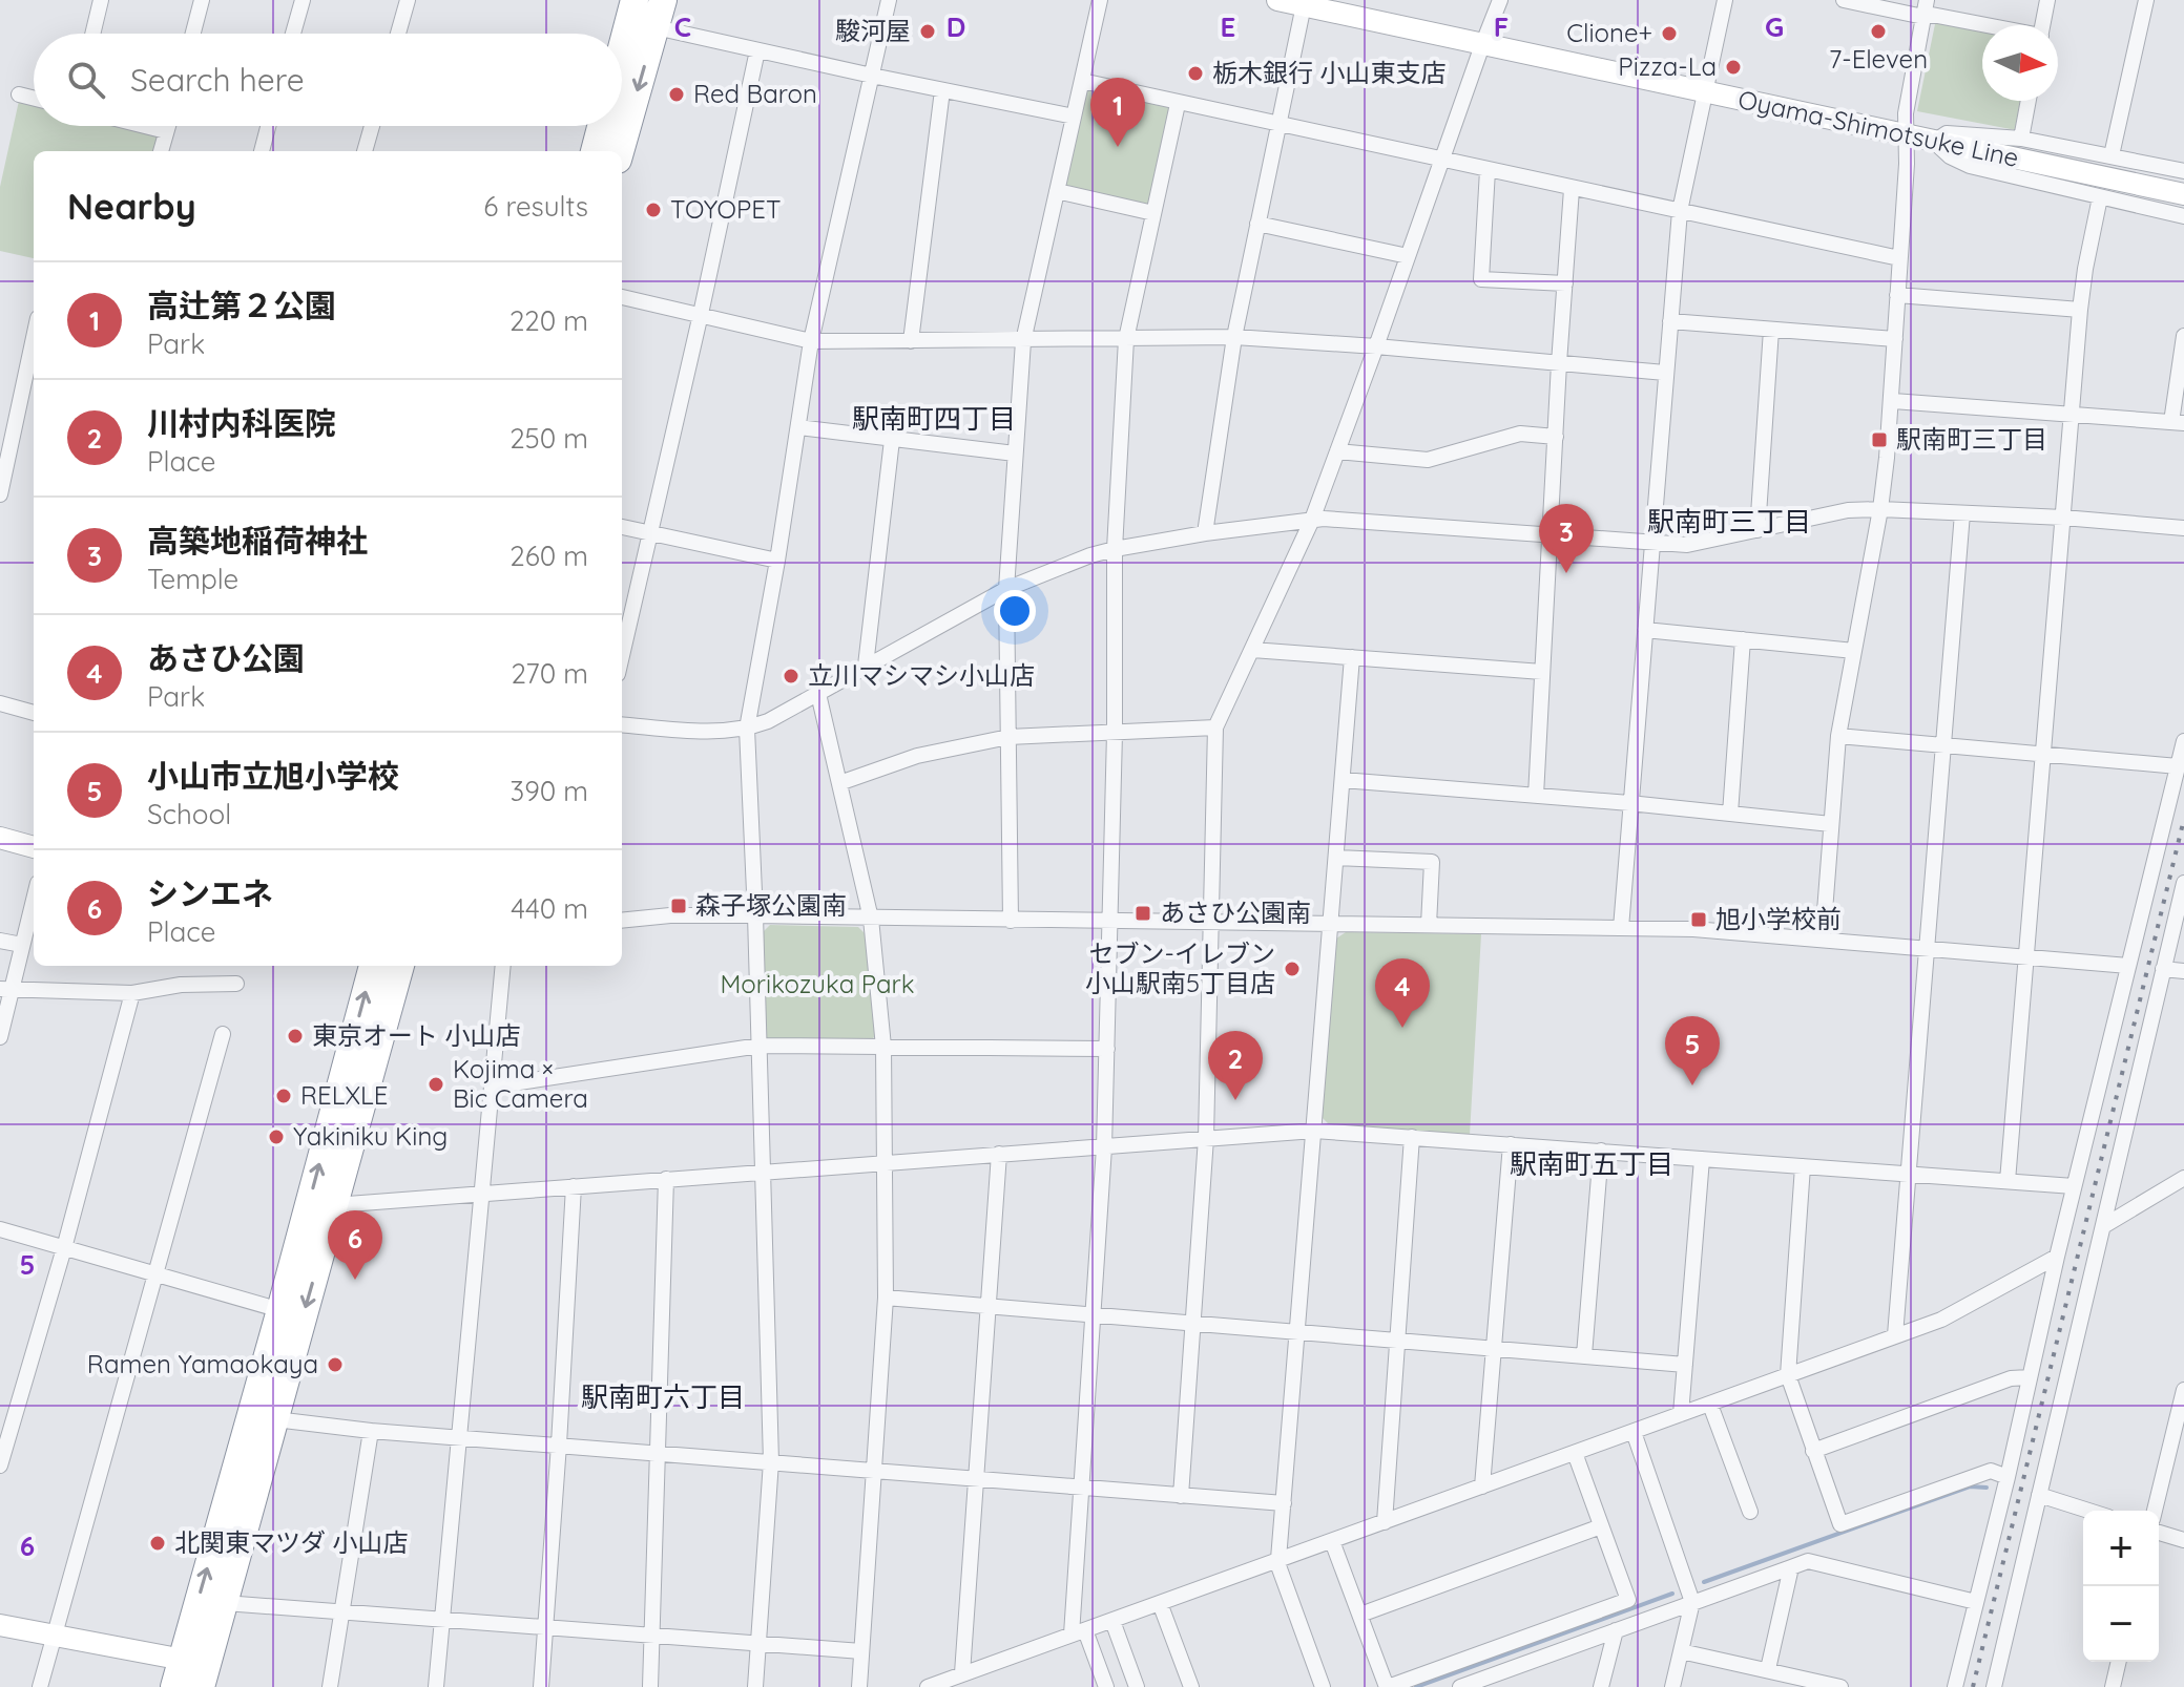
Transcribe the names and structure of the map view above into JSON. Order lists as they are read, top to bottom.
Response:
{
  "streets": {
    "main road": ["Oyama-Shimotsuke Line"]
  },
  "districts": [
    "駅南町四丁目",
    "駅南町三丁目",
    "駅南町五丁目",
    "駅南町六丁目"
  ],
  "parks": ["Morikozuka Park"],
  "places": {
    "other": [
      "駿河屋",
      "7-Eleven",
      "Clione+",
      "Pizza-La",
      "栃木銀行 小山東支店",
      "Red Baron",
      "TOYOPET",
      "立川マシマシ小山店",
      "セブン-イレブン 小山駅南5丁目店",
      "東京オート 小山店",
      "Kojima × Bic Camera",
      "RELXLE",
      "Yakiniku King",
      "Ramen Yamaokaya",
      "北関東マツダ 小山店"
    ],
    "transit": [
      "駅南町三丁目",
      "森子塚公園南",
      "あさひ公園南",
      "旭小学校前"
    ]
  },
  "north": "right",
  "page": {
    "search": "Search here",
    "pins": [
      "1",
      "3",
      "4",
      "5",
      "2",
      "6"
    ],
    "heading": ["Nearby", "6 results"],
    "list": [
      {
        "mark": "1",
        "name": "高辻第２公園",
        "note": "Park",
        "value": "220 m"
      },
      {
        "mark": "2",
        "name": "川村内科医院",
        "note": "Place",
        "value": "250 m"
      },
      {
        "mark": "3",
        "name": "高築地稲荷神社",
        "note": "Temple",
        "value": "260 m"
      },
      {
        "mark": "4",
        "name": "あさひ公園",
        "note": "Park",
        "value": "270 m"
      },
      {
        "mark": "5",
        "name": "小山市立旭小学校",
        "note": "School",
        "value": "390 m"
      },
      {
        "mark": "6",
        "name": "シンエネ",
        "note": "Place",
        "value": "440 m"
      }
    ],
    "map_buttons": ["+", "−"]
  },
  "grid": {
    "columns": [
      "C",
      "D",
      "E",
      "F",
      "G"
    ],
    "rows": ["5", "6"]
  }
}
